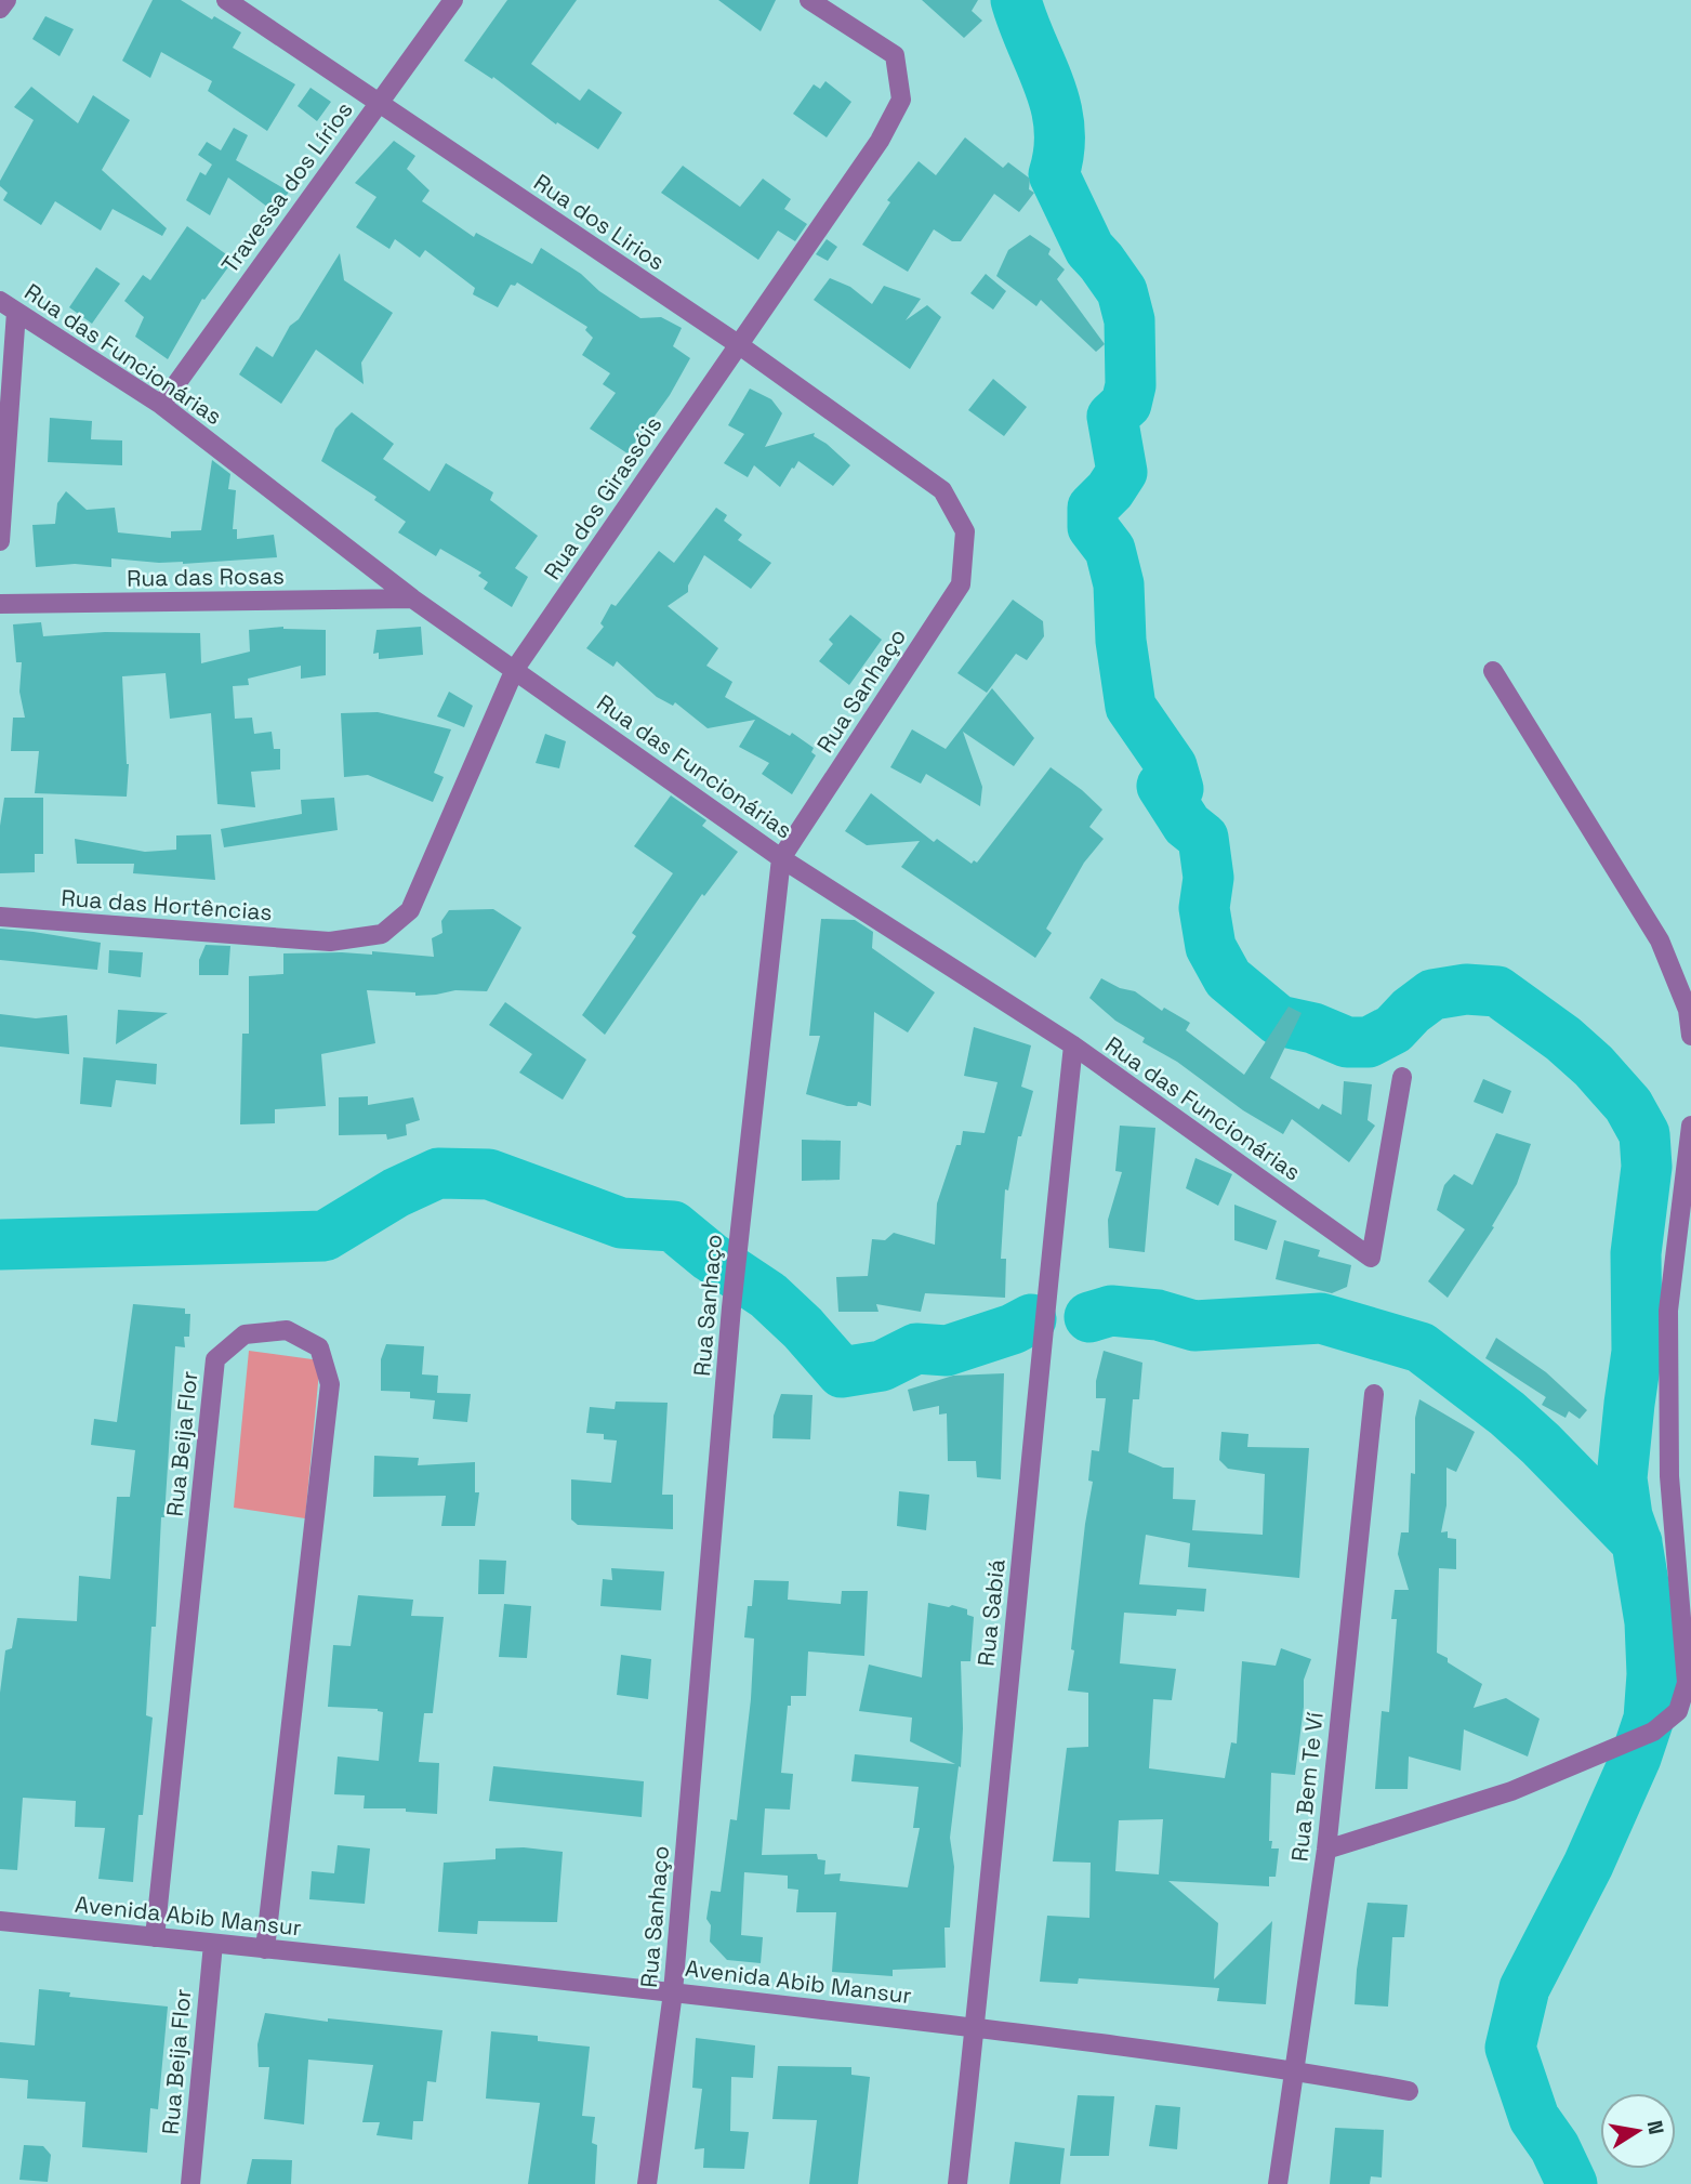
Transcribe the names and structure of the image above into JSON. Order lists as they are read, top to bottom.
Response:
{
  "streets": {
    "street": [
      "Travessa dos Lírios",
      "Rua dos Lirios",
      "Rua das Funcionárias",
      "Rua dos Girassóis",
      "Rua das Rosas",
      "Rua Sanhaço",
      "Rua das Hortências",
      "Rua Beija Flor",
      "Rua Sabiá",
      "Rua Bem Te Ví",
      "Avenida Abib Mansur"
    ]
  },
  "crossings": [
    ["Travessa dos Lírios", "Rua dos Lirios"],
    ["Travessa dos Lírios", "Rua das Funcionárias"],
    ["Rua dos Lirios", "Rua dos Girassóis"],
    ["Rua dos Lirios", "Rua Sanhaço"],
    ["Rua das Funcionárias", "Rua dos Girassóis"],
    ["Rua das Funcionárias", "Rua das Rosas"],
    ["Rua das Funcionárias", "Rua Sanhaço"],
    ["Rua das Funcionárias", "Rua Sabiá"],
    ["Rua dos Girassóis", "Rua das Hortências"],
    ["Rua Sanhaço", "Avenida Abib Mansur"],
    ["Rua Beija Flor", "Avenida Abib Mansur"],
    ["Rua Sabiá", "Avenida Abib Mansur"],
    ["Rua Bem Te Ví", "Avenida Abib Mansur"]
  ],
  "north": "right"
}
